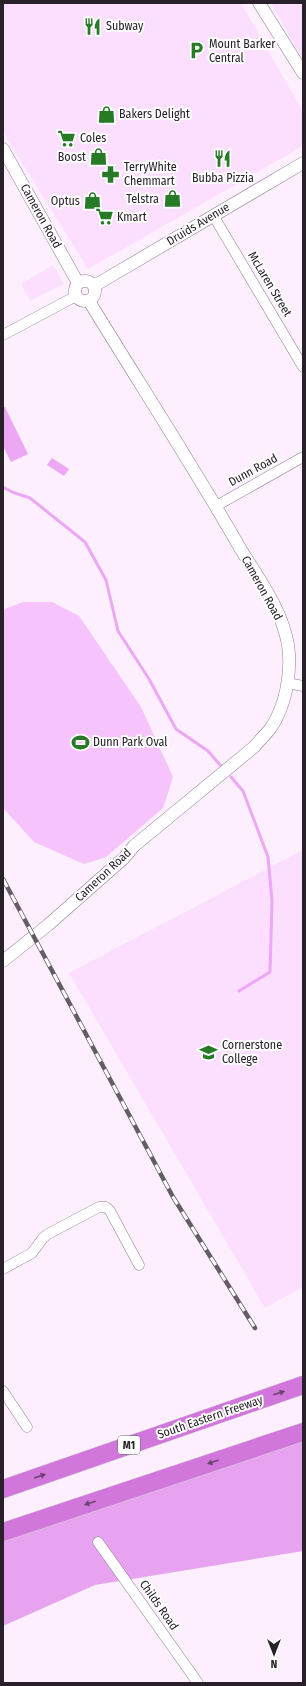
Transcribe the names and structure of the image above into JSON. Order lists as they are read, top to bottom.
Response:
{
  "streets": {
    "highway": ["South Eastern Freeway", "M1"],
    "street": [
      "Cameron Road",
      "Druids Avenue",
      "McLaren Street",
      "Dunn Road",
      "Childs Road"
    ]
  },
  "crossings": [
    ["Cameron Road", "Druids Avenue"],
    ["Cameron Road", "Dunn Road"],
    ["Druids Avenue", "McLaren Street"]
  ],
  "places": {
    "restaurant": ["Subway", "Bubba Pizzia"],
    "parking": ["Mount Barker Central"],
    "shop": [
      "Bakers Delight",
      "Boost",
      "Telstra",
      "Optus"
    ],
    "supermarket": ["Coles", "Kmart"],
    "pharmacy": ["TerryWhite Chemmart"],
    "sports": ["Dunn Park Oval"],
    "school or university": ["Cornerstone College"]
  },
  "north": "bottom"
}
